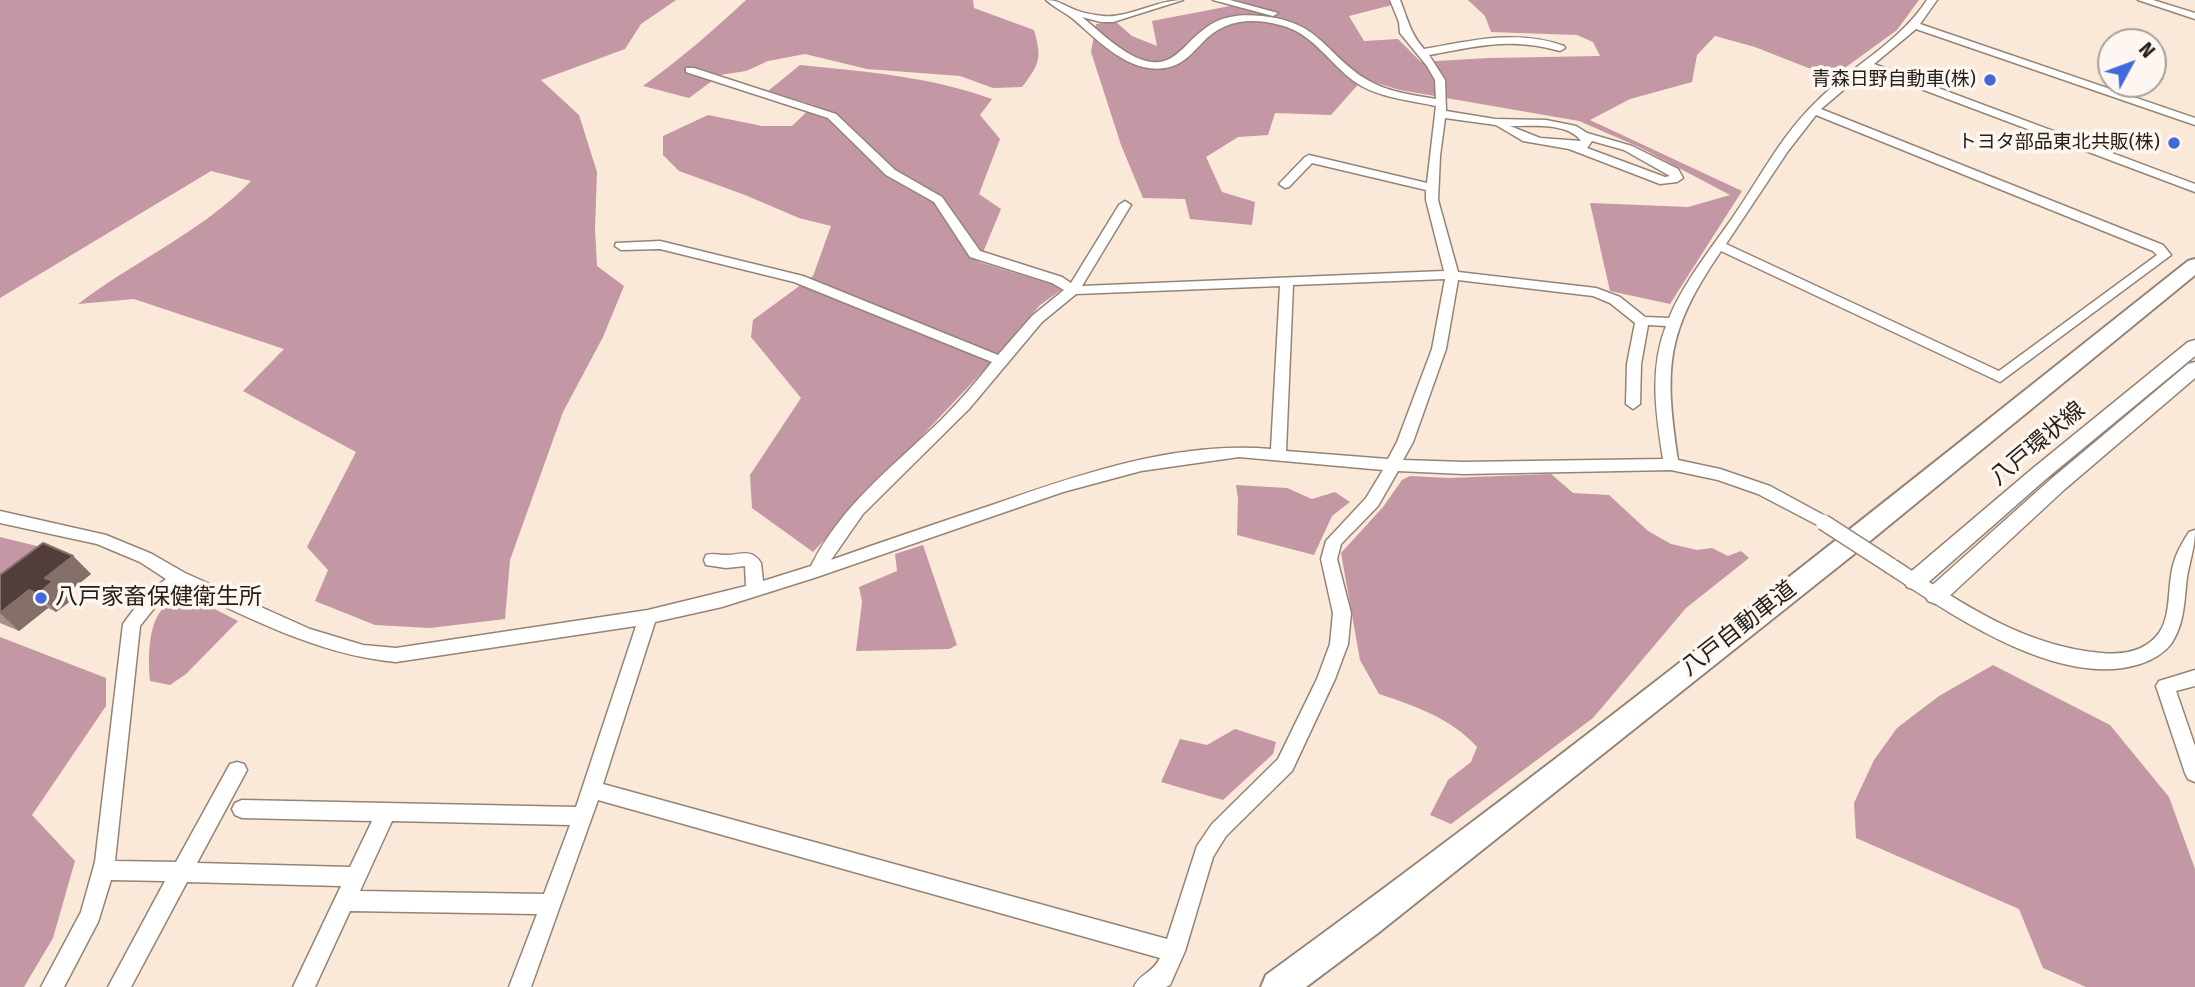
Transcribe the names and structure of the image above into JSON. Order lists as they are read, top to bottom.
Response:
{
  "streets": {
    "highway": ["八戸自動車道"],
    "main road": ["八戸環状線"]
  },
  "places": ["青森日野自動車(株)", "トヨタ部品東北共販(株)", "八戸家畜保健衛生所"],
  "north": "top right"
}
